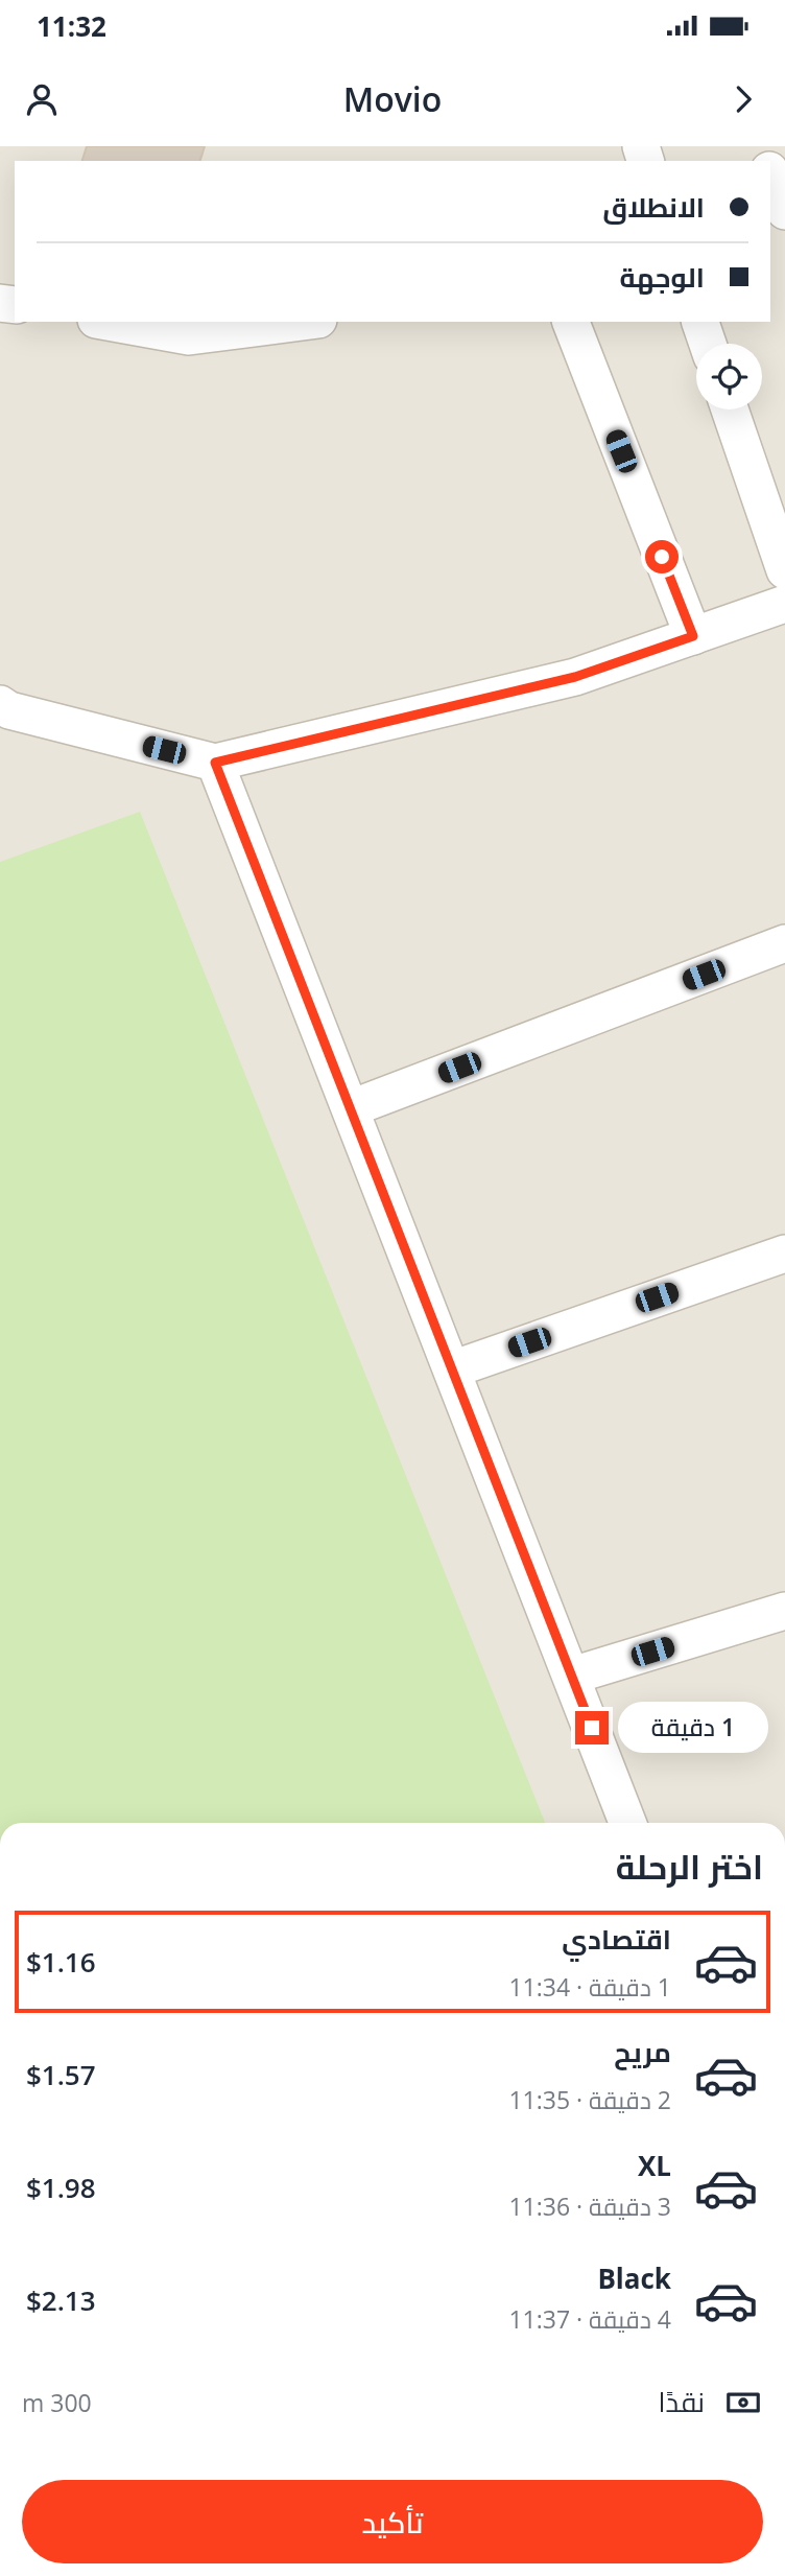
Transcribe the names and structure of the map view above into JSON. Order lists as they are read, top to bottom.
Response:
{
  "page": {
    "status": "11:32",
    "header": "Movio",
    "banner": ["الانطلاق", "الوجهة"],
    "bubble": "1 دقيقة",
    "heading": "اختر الرحلة",
    "list": [
      {
        "name": "اقتصادي",
        "note": "1 دقيقة · 11:34",
        "value": "$1.16"
      },
      {
        "name": "مريح",
        "note": "2 دقيقة · 11:35",
        "value": "$1.57"
      },
      {
        "name": "XL",
        "note": "3 دقيقة · 11:36",
        "value": "$1.98"
      },
      {
        "name": "Black",
        "note": "4 دقيقة · 11:37",
        "value": "$2.13"
      }
    ],
    "pay": ["نقدًا", "300 m"],
    "buttons": "تأكيد"
  }
}
